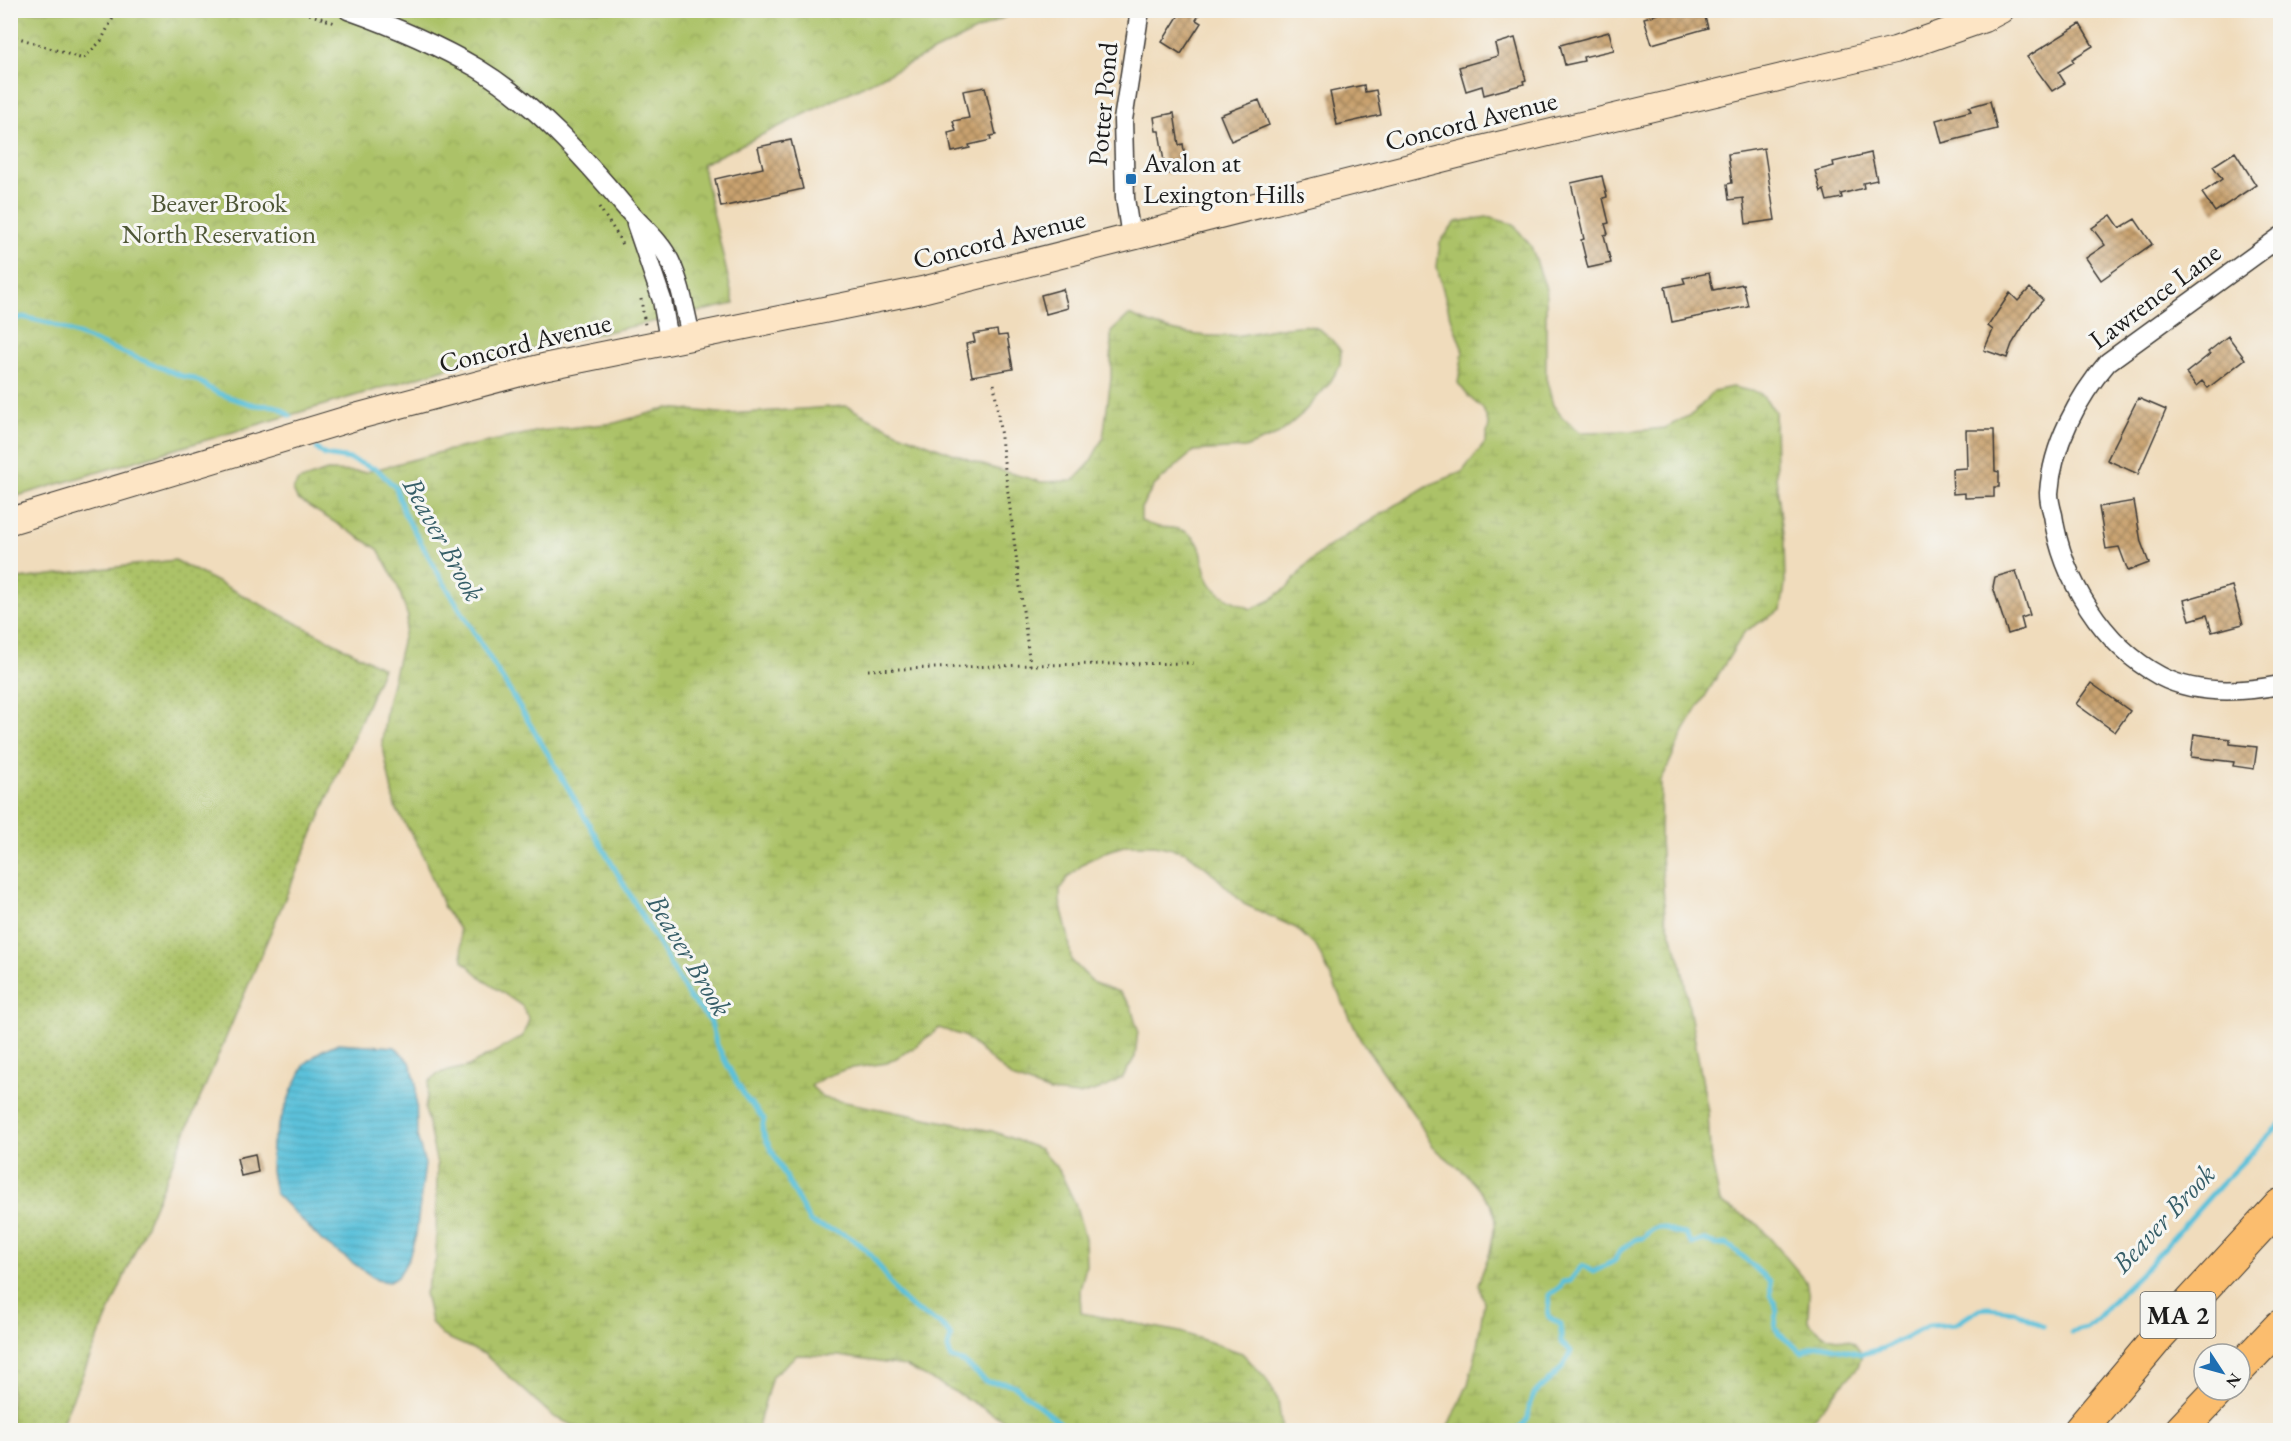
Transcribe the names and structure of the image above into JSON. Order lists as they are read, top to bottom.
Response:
{
  "streets": {
    "highway": ["MA 2"],
    "main road": ["Concord Avenue"],
    "street": ["Potter Pond", "Lawrence Lane"]
  },
  "crossings": [
    ["Potter Pond", "Concord Avenue"]
  ],
  "water": ["Beaver Brook"],
  "parks": ["Beaver Brook North Reservation"],
  "places": {
    "transit": ["Avalon at Lexington Hills"]
  },
  "north": "bottom right"
}
